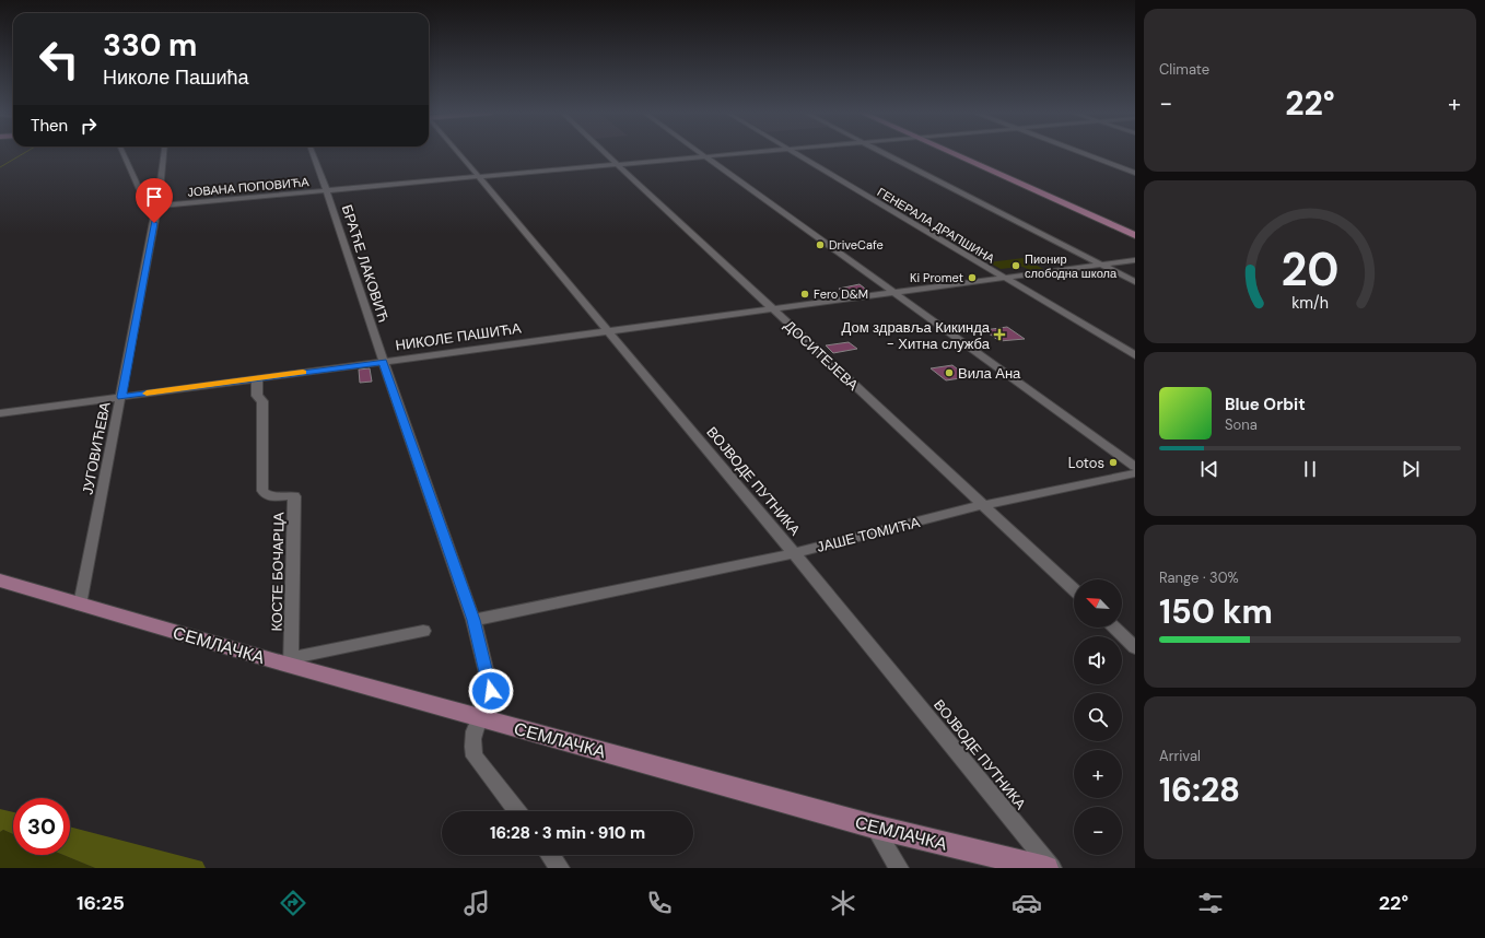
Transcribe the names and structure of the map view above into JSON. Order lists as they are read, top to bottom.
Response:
{
  "streets": {
    "main road": ["СЕМЛАЧКА"],
    "street": [
      "ЈОВАНА ПОПОВИЋА",
      "ГЕНЕРАЛА ДРАПШИНА",
      "БРАЋЕ ЛАКОВИЋ",
      "НИКОЛЕ ПАШИЋА",
      "ДОСИТЕЈЕВА",
      "ЈУГОВИЋЕВА",
      "ВОЈВОДЕ ПУТНИКА",
      "ЈАШЕ ТОМИЋА",
      "КОСТЕ БОЧАРЦА"
    ]
  },
  "crossings": [
    ["ЈОВАНА ПОПОВИЋА", "БРАЋЕ ЛАКОВИЋ"],
    ["ЈОВАНА ПОПОВИЋА", "ДОСИТЕЈЕВА"],
    ["ЈОВАНА ПОПОВИЋА", "ЈУГОВИЋЕВА"],
    ["ЈОВАНА ПОПОВИЋА", "ВОЈВОДЕ ПУТНИКА"],
    ["ГЕНЕРАЛА ДРАПШИНА", "НИКОЛЕ ПАШИЋА"],
    ["БРАЋЕ ЛАКОВИЋ", "НИКОЛЕ ПАШИЋА"],
    ["БРАЋЕ ЛАКОВИЋ", "ЈАШЕ ТОМИЋА"],
    ["БРАЋЕ ЛАКОВИЋ", "СЕМЛАЧКА"],
    ["НИКОЛЕ ПАШИЋА", "ДОСИТЕЈЕВА"],
    ["НИКОЛЕ ПАШИЋА", "ЈУГОВИЋЕВА"],
    ["НИКОЛЕ ПАШИЋА", "ВОЈВОДЕ ПУТНИКА"],
    ["НИКОЛЕ ПАШИЋА", "КОСТЕ БОЧАРЦА"],
    ["ДОСИТЕЈЕВА", "ЈАШЕ ТОМИЋА"],
    ["ЈУГОВИЋЕВА", "СЕМЛАЧКА"],
    ["ВОЈВОДЕ ПУТНИКА", "ЈАШЕ ТОМИЋА"],
    ["КОСТЕ БОЧАРЦА", "СЕМЛАЧКА"]
  ],
  "places": {
    "other": [
      "DriveCafe",
      "Пионир слободна школа",
      "Ki Promet",
      "Fero D&M",
      "Вила Ана",
      "Lotos"
    ],
    "health": ["Дом здравља Кикинда - Хитна служба"]
  },
  "north": "top left",
  "page": {
    "tile": [
      "Climate",
      ["Range · 30%", "150 km"],
      ["Arrival", "16:28"]
    ],
    "turn": ["330 m", "Николе Пашића"],
    "heat": ["−", "22°", "+"],
    "then": "Then",
    "song": ["Blue Orbit", "Sona"],
    "map_buttons": ["+", "−"],
    "limit": "30",
    "trip": "16:28 · 3 min · 910 m",
    "tabs": ["16:25", "22°"],
    "gauge": ["20", "km/h"]
  }
}
